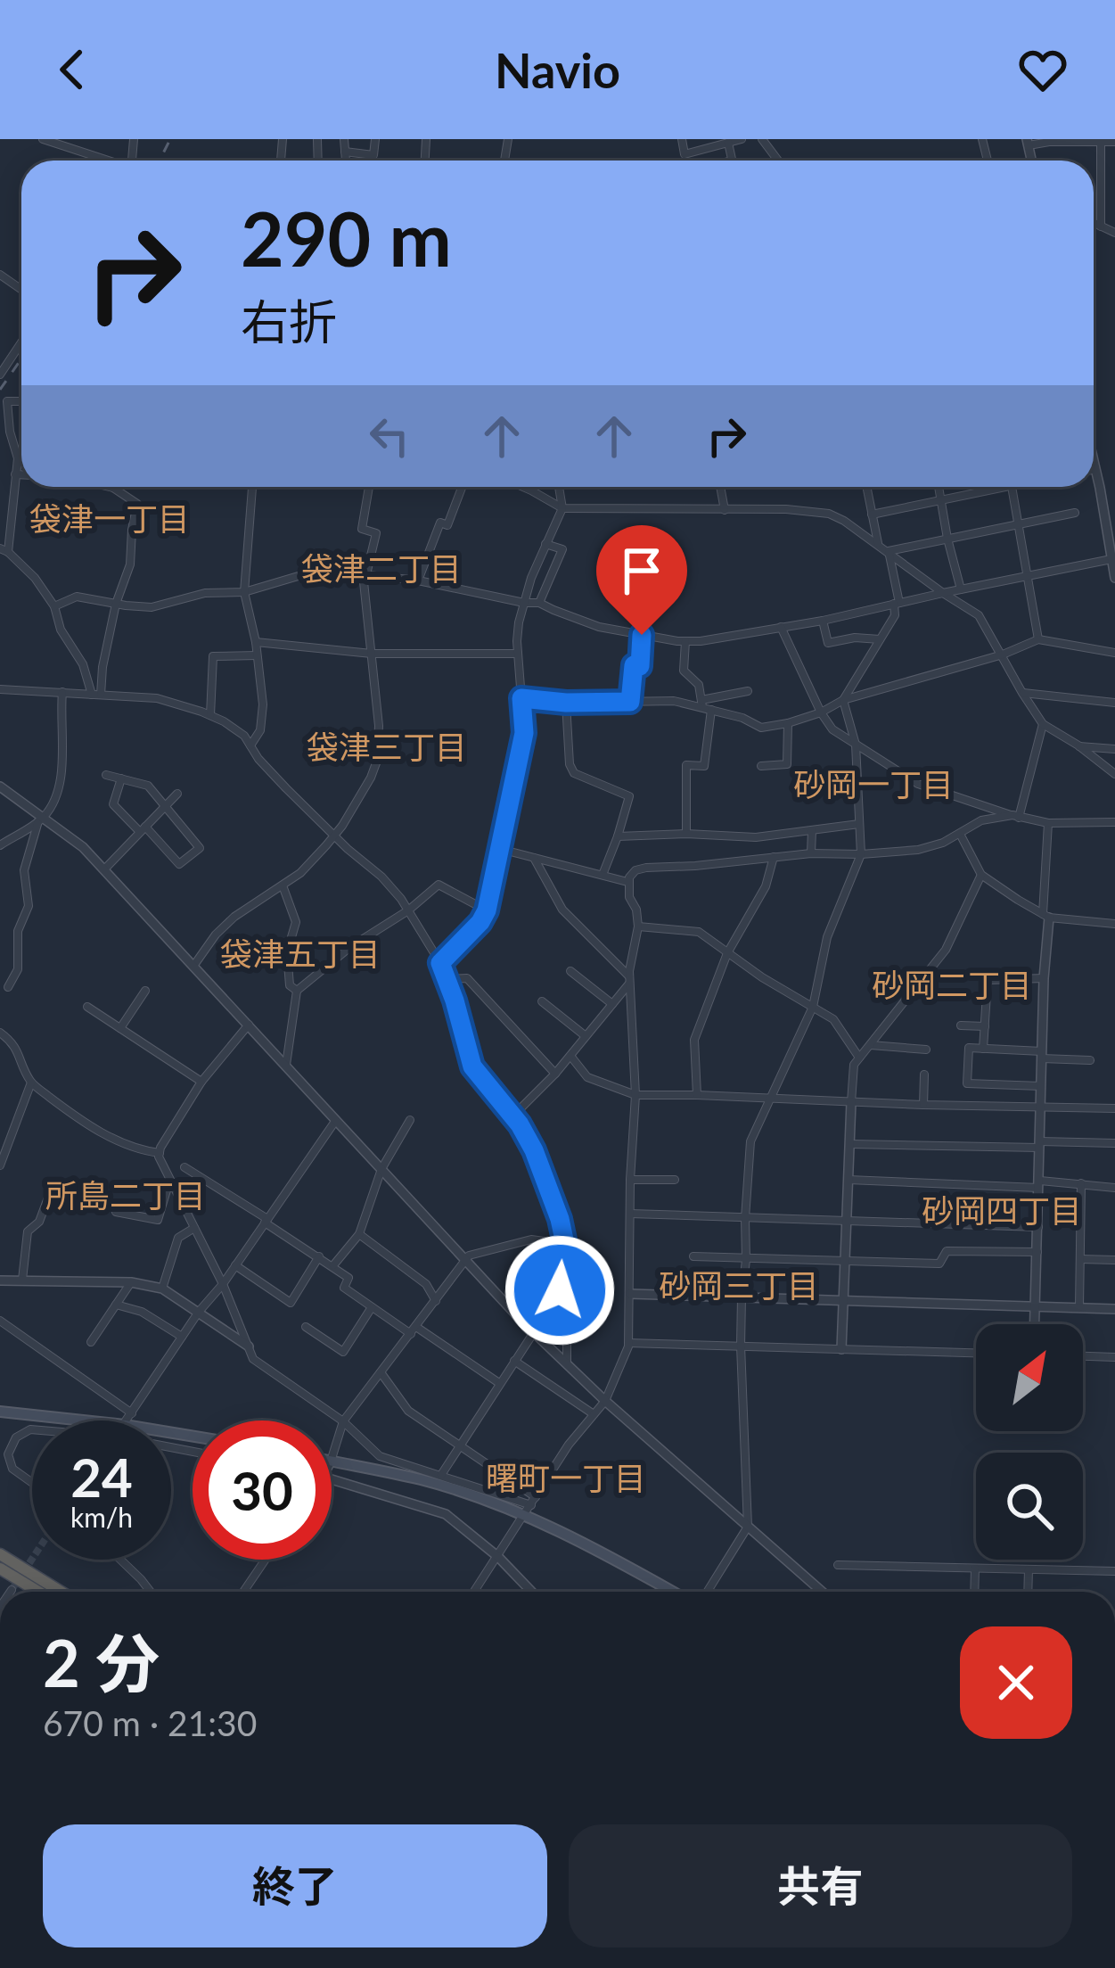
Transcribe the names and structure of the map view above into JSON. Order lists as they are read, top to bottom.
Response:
{
  "districts": [
    "袋津一丁目",
    "袋津二丁目",
    "袋津三丁目",
    "砂岡一丁目",
    "袋津五丁目",
    "砂岡二丁目",
    "所島二丁目",
    "砂岡四丁目",
    "砂岡三丁目",
    "曙町一丁目"
  ],
  "north": "top right",
  "page": {
    "header": "Navio",
    "turn": ["290 m", "右折"],
    "speed": "24 km/h",
    "limit": "30",
    "heading": ["2 分", "670 m · 21:30"],
    "buttons": ["終了", "共有"]
  }
}
